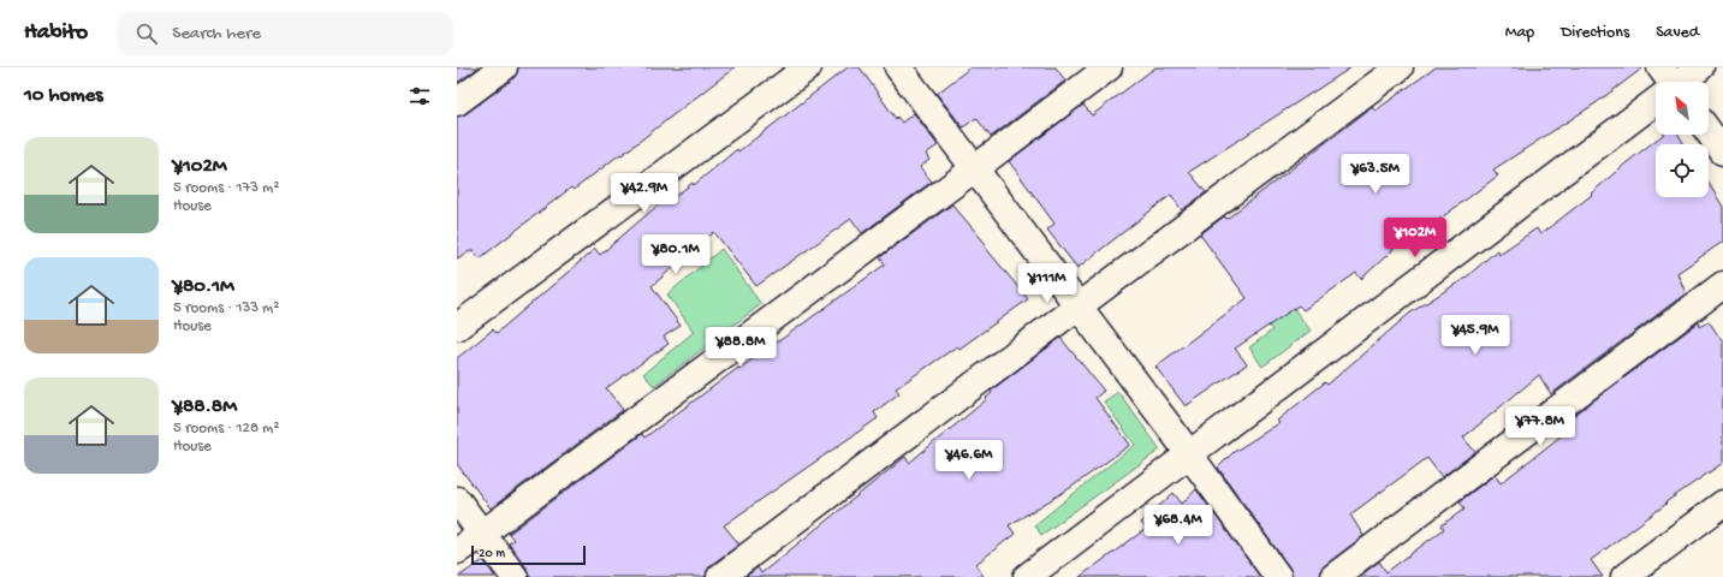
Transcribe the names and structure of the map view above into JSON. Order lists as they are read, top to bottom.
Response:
{
  "scale_bar": "20 m",
  "north": "top left",
  "page": {
    "header": "Habito",
    "search": "Search here",
    "nav": ["Map", "Directions", "Saved"],
    "heading": "10 homes",
    "list": [
      {
        "name": "¥102M",
        "note": "5 rooms · 173 m² · House"
      },
      {
        "name": "¥80.1M",
        "note": "5 rooms · 133 m² · House"
      },
      {
        "name": "¥88.8M",
        "note": "5 rooms · 128 m² · House"
      }
    ],
    "price": [
      "¥63.5M",
      "¥42.9M",
      "¥102M",
      "¥80.1M",
      "¥111M",
      "¥45.9M",
      "¥88.8M",
      "¥77.8M",
      "¥46.6M",
      "¥68.4M"
    ],
    "scale": "20 m"
  }
}
